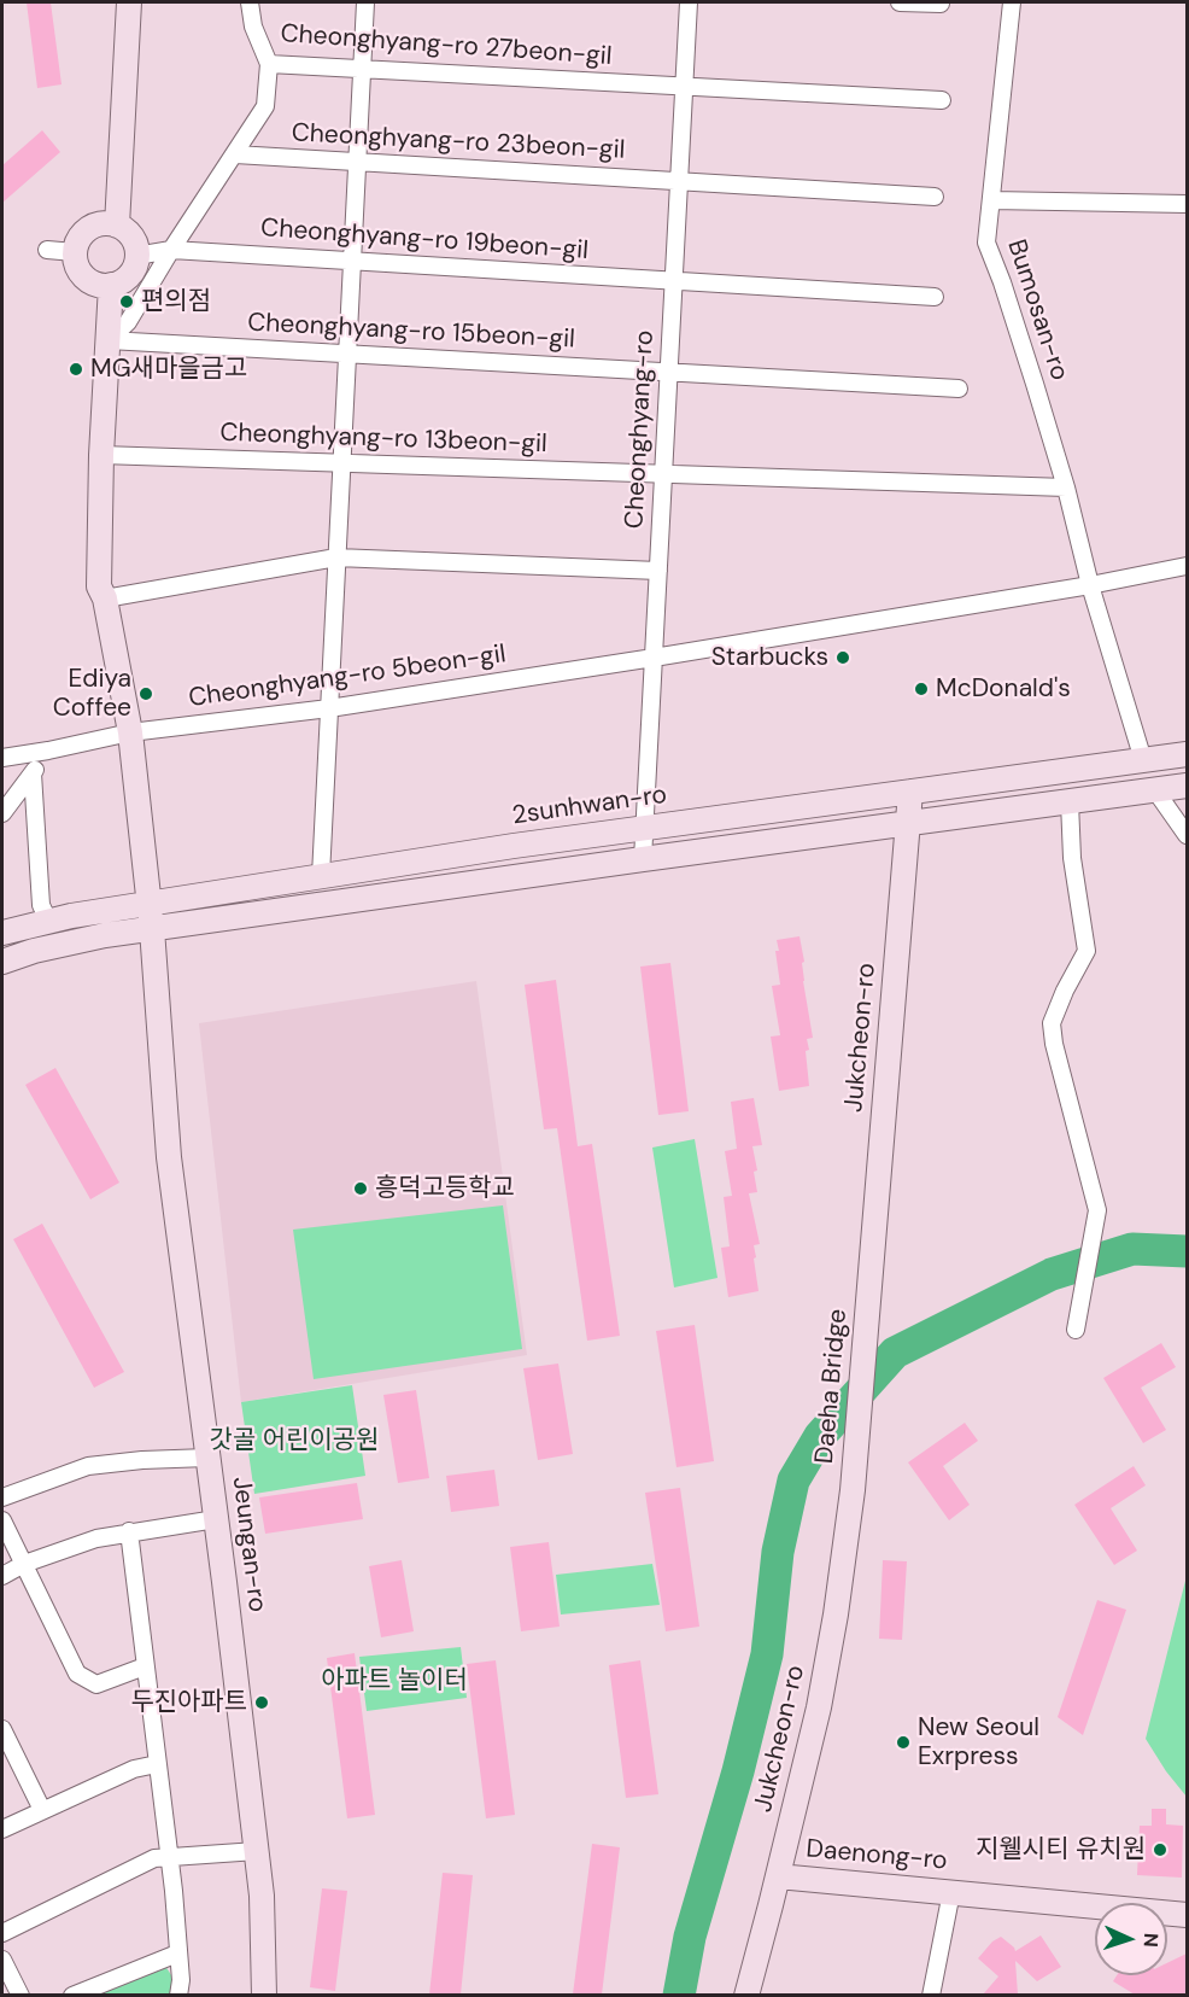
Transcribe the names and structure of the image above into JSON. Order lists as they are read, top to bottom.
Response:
{
  "streets": {
    "street": [
      "Cheonghyang-ro 27beon-gil",
      "Cheonghyang-ro 23beon-gil",
      "Cheonghyang-ro 19beon-gil",
      "Bumosan-ro",
      "Cheonghyang-ro 15beon-gil",
      "Cheonghyang-ro",
      "Cheonghyang-ro 13beon-gil",
      "Cheonghyang-ro 5beon-gil",
      "2sunhwan-ro",
      "Jukcheon-ro",
      "Daeha Bridge",
      "Jeungan-ro",
      "Daenong-ro"
    ]
  },
  "crossings": [
    ["Cheonghyang-ro 27beon-gil", "Cheonghyang-ro"],
    ["Cheonghyang-ro 23beon-gil", "Cheonghyang-ro"],
    ["Cheonghyang-ro 19beon-gil", "Cheonghyang-ro"],
    ["Cheonghyang-ro 19beon-gil", "Jeungan-ro"],
    ["Bumosan-ro", "Cheonghyang-ro 13beon-gil"],
    ["Bumosan-ro", "Cheonghyang-ro 5beon-gil"],
    ["Bumosan-ro", "2sunhwan-ro"],
    ["Cheonghyang-ro 15beon-gil", "Cheonghyang-ro"],
    ["Cheonghyang-ro 15beon-gil", "Jeungan-ro"],
    ["Cheonghyang-ro", "Cheonghyang-ro 13beon-gil"],
    ["Cheonghyang-ro", "Cheonghyang-ro 5beon-gil"],
    ["Cheonghyang-ro", "2sunhwan-ro"],
    ["Cheonghyang-ro 13beon-gil", "Jeungan-ro"],
    ["Cheonghyang-ro 5beon-gil", "Jeungan-ro"],
    ["2sunhwan-ro", "Jukcheon-ro"],
    ["2sunhwan-ro", "Jeungan-ro"],
    ["Jukcheon-ro", "Daeha Bridge"],
    ["Jukcheon-ro", "Daenong-ro"]
  ],
  "parks": ["갓골 어린이공원", "아파트 놀이터"],
  "places": [
    "편의점",
    "MG새마을금고",
    "Starbucks",
    "McDonald's",
    "Ediya Coffee",
    "흥덕고등학교",
    "두진아파트",
    "New Seoul Exrpress",
    "지웰시티 유치원"
  ],
  "north": "right"
}
